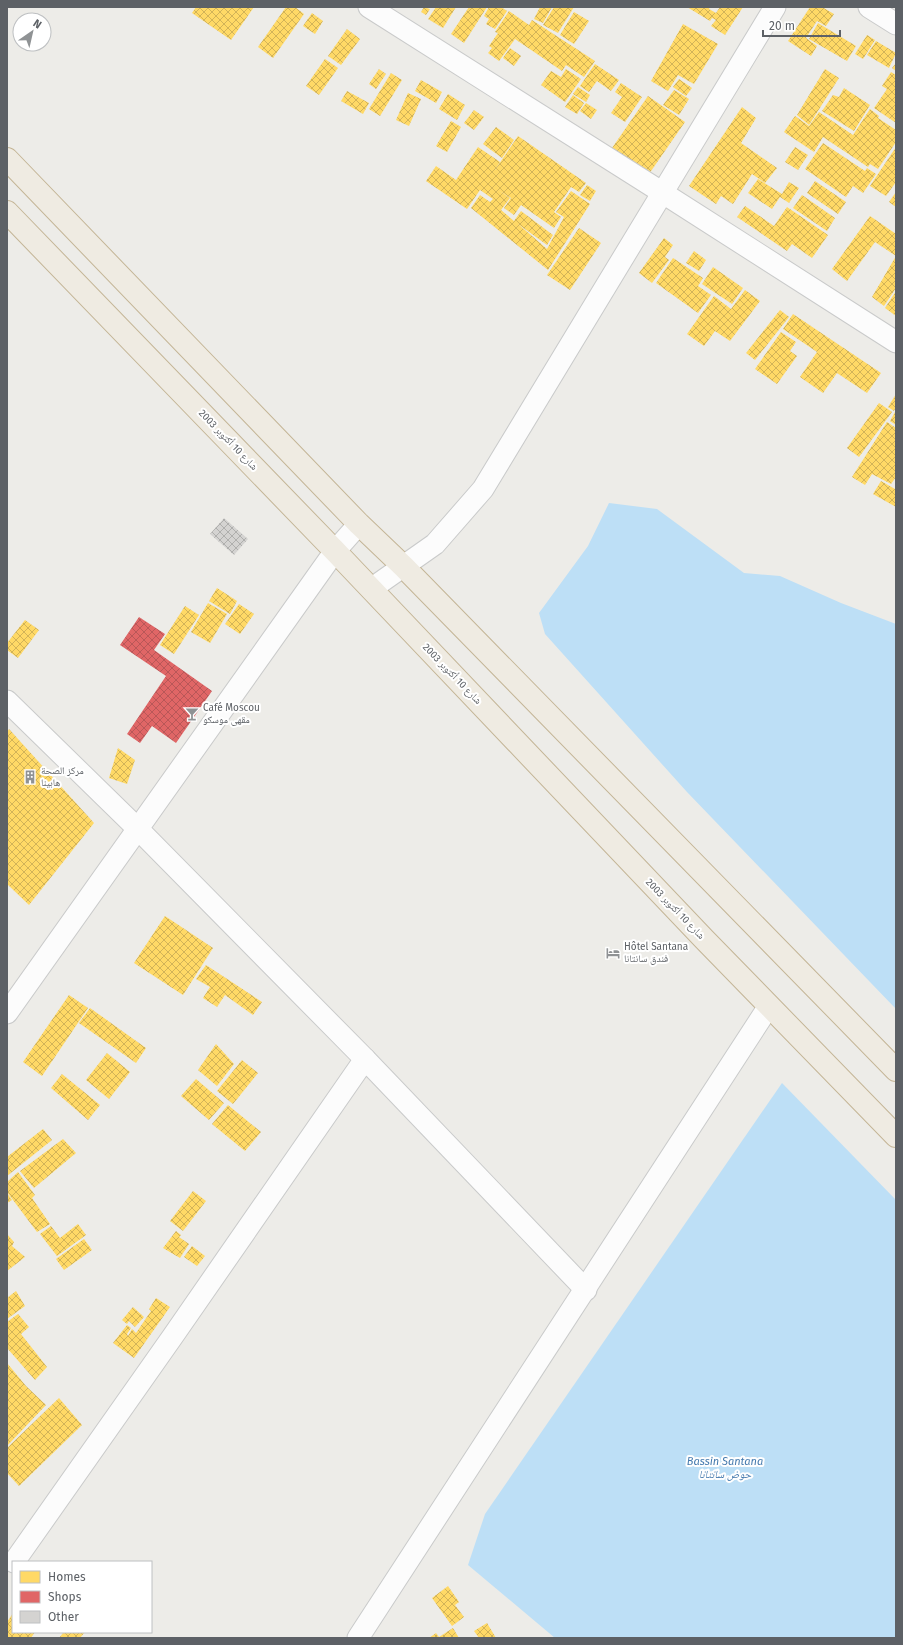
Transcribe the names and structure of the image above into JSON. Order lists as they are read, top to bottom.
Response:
{
  "streets": {
    "highway": ["شارع 10 أكتوبر 2003"]
  },
  "water": ["Bassin Santana حوض سانتانا"],
  "places": {
    "bar": ["Café Moscou مقهى موسكو"],
    "building": ["مركز الصحة هابينا"],
    "hotel": ["Hôtel Santana فندق سانتانا"]
  },
  "legend": ["Homes", "Shops", "Other"],
  "scale_bar": "20 m",
  "north": "top right"
}
